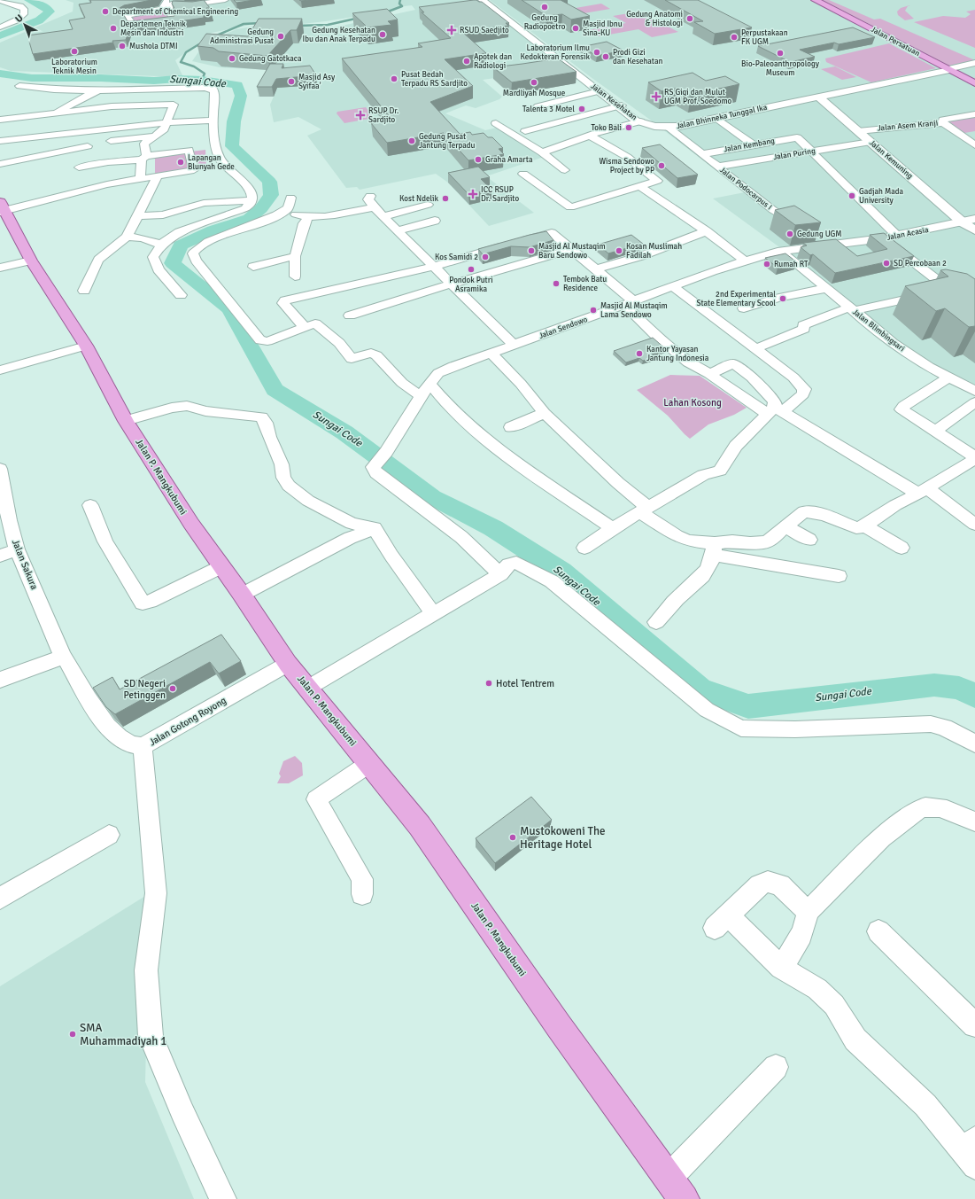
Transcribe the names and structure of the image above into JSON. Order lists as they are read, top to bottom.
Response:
{
  "streets": {
    "main road": ["Jalan Persatuan", "Jalan P. Mangkubumi"],
    "street": [
      "Jalan Kesehatan",
      "Jalan Bhinneka Tunggal Ika",
      "Jalan Asem Kranji",
      "Jalan Kembang",
      "Jalan Puring",
      "Jalan Kemuning",
      "Jalan Podocarpus I",
      "Jalan Acasia",
      "Jalan Sendowo",
      "Jalan Blimbingsari",
      "Jalan Sakura",
      "Jalan Gotong Royong"
    ]
  },
  "crossings": [
    ["Jalan Persatuan", "Jalan Bhinneka Tunggal Ika"],
    ["Jalan Kesehatan", "Jalan Bhinneka Tunggal Ika"],
    ["Jalan Bhinneka Tunggal Ika", "Jalan Kemuning"],
    ["Jalan Bhinneka Tunggal Ika", "Jalan Podocarpus I"],
    ["Jalan Asem Kranji", "Jalan Kemuning"],
    ["Jalan Kembang", "Jalan Puring"],
    ["Jalan Kembang", "Jalan Podocarpus I"],
    ["Jalan Puring", "Jalan Kemuning"],
    ["Jalan Puring", "Jalan Podocarpus I"],
    ["Jalan Kemuning", "Jalan Acasia"],
    ["Jalan Acasia", "Jalan Blimbingsari"],
    ["Jalan Sendowo", "Jalan Blimbingsari"],
    ["Jalan P. Mangkubumi", "Jalan Gotong Royong"],
    ["Jalan Sakura", "Jalan Gotong Royong"]
  ],
  "water": ["Sungai Code"],
  "parks": ["Lahan Kosong"],
  "places": {
    "other": [
      "Gedung Radiopoetro",
      "Department of Chemical Engineering",
      "Gedung Anatomi & Histologi",
      "Departemen Teknik Mesin dan Industri",
      "Masjid Ibnu Sina-KU",
      "Gedung Kesehatan Ibu dan Anak Terpadu",
      "Gedung Administrasi Pusat",
      "Perpustakaan FK UGM",
      "Mushola DTMI",
      "Laboratorium Teknik Mesin",
      "Laboratorium Ilmu Kedokteran Forensik",
      "Bio-Paleoanthropology Museum",
      "Prodi Gizi dan Kesehatan",
      "Gedung Gatotkaca",
      "Apotek dan Radiologi",
      "Pusat Bedah Terpadu RS Sardjito",
      "Masjid Asy Syifaa'",
      "Mardliyah Mosque",
      "Talenta 3 Motel",
      "Toko Bali",
      "Gedung Pusat Jantung Terpadu",
      "Graha Amarta",
      "Lapangan Blunyah Gede",
      "Wisma Sendowo Project by PP",
      "Gadjah Mada University",
      "Kost Ndelik",
      "Gedung UGM",
      "Masjid Al Mustaqim Baru Sendowo",
      "Kosan Muslimah Fadilah",
      "Kos Samidi 2",
      "SD Percobaan 2",
      "Rumah RT",
      "Pondok Putri Asramika",
      "Tembok Batu Residence",
      "2nd Experimental State Elementary Scool",
      "Masjid Al Mustaqim Lama Sendowo",
      "Kantor Yayasan Jantung Indonesia",
      "Hotel Tentrem",
      "SD Negeri Petinggen",
      "Mustokoweni The Heritage Hotel",
      "SMA Muhammadiyah 1"
    ],
    "health": [
      "RSUD Saedjito",
      "RS Gigi dan Mulut UGM Prof. Soedomo",
      "RSUP Dr. Sardjito",
      "ICC RSUP Dr. Sardjito"
    ]
  },
  "north": "top left"
}
